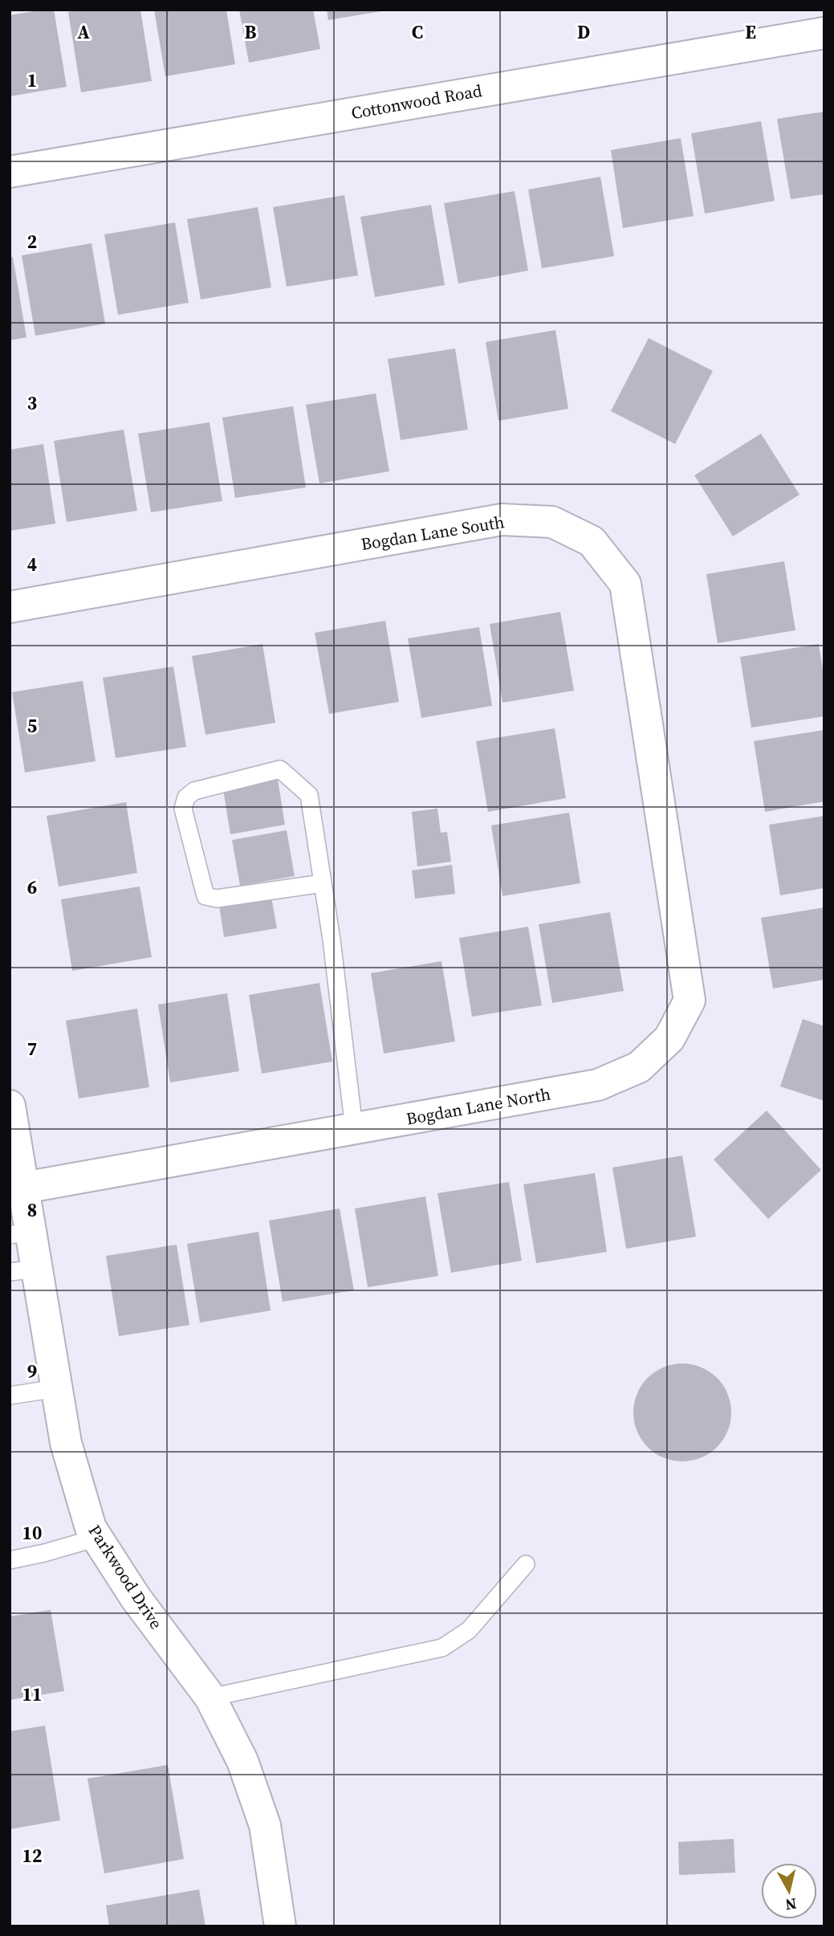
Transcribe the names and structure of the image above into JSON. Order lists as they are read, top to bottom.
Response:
{
  "streets": {
    "street": [
      "Cottonwood Road",
      "Bogdan Lane South",
      "Bogdan Lane North",
      "Parkwood Drive"
    ]
  },
  "crossings": [
    ["Bogdan Lane South", "Bogdan Lane North"],
    ["Bogdan Lane North", "Parkwood Drive"]
  ],
  "north": "bottom",
  "grid": {
    "columns": [
      "A",
      "B",
      "C",
      "D",
      "E"
    ],
    "rows": [
      "1",
      "2",
      "3",
      "4",
      "5",
      "6",
      "7",
      "8",
      "9",
      "10",
      "11",
      "12"
    ]
  }
}
